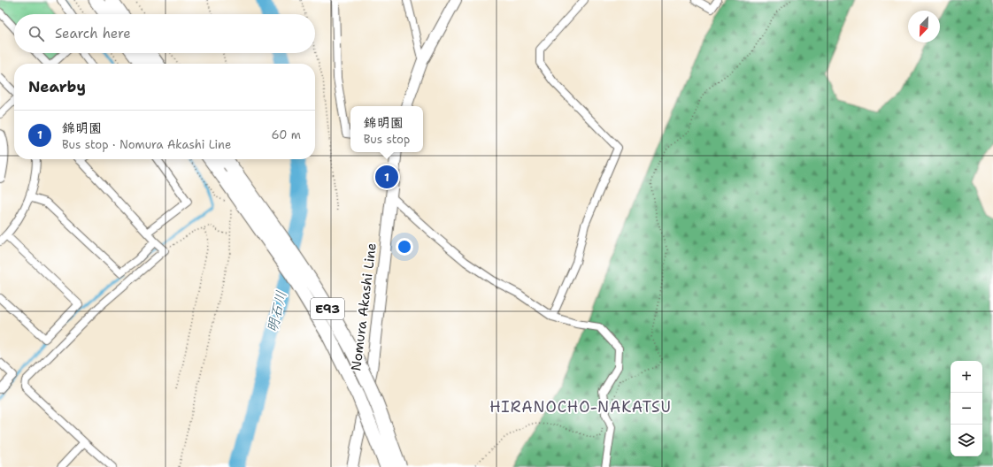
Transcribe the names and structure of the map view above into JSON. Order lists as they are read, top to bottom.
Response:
{
  "streets": {
    "highway": ["E93"],
    "main road": ["Nomura Akashi Line"]
  },
  "districts": ["HIRANOCHO-NAKATSU"],
  "water": ["明石川"],
  "north": "bottom left",
  "page": {
    "search": "Search here",
    "heading": "Nearby",
    "popup": ["錦明園", "Bus stop"],
    "list": [
      {
        "mark": "1",
        "name": "錦明園",
        "note": "Bus stop · Nomura Akashi Line",
        "value": "60 m"
      }
    ],
    "pins": "1",
    "map_buttons": ["+", "−"]
  }
}
